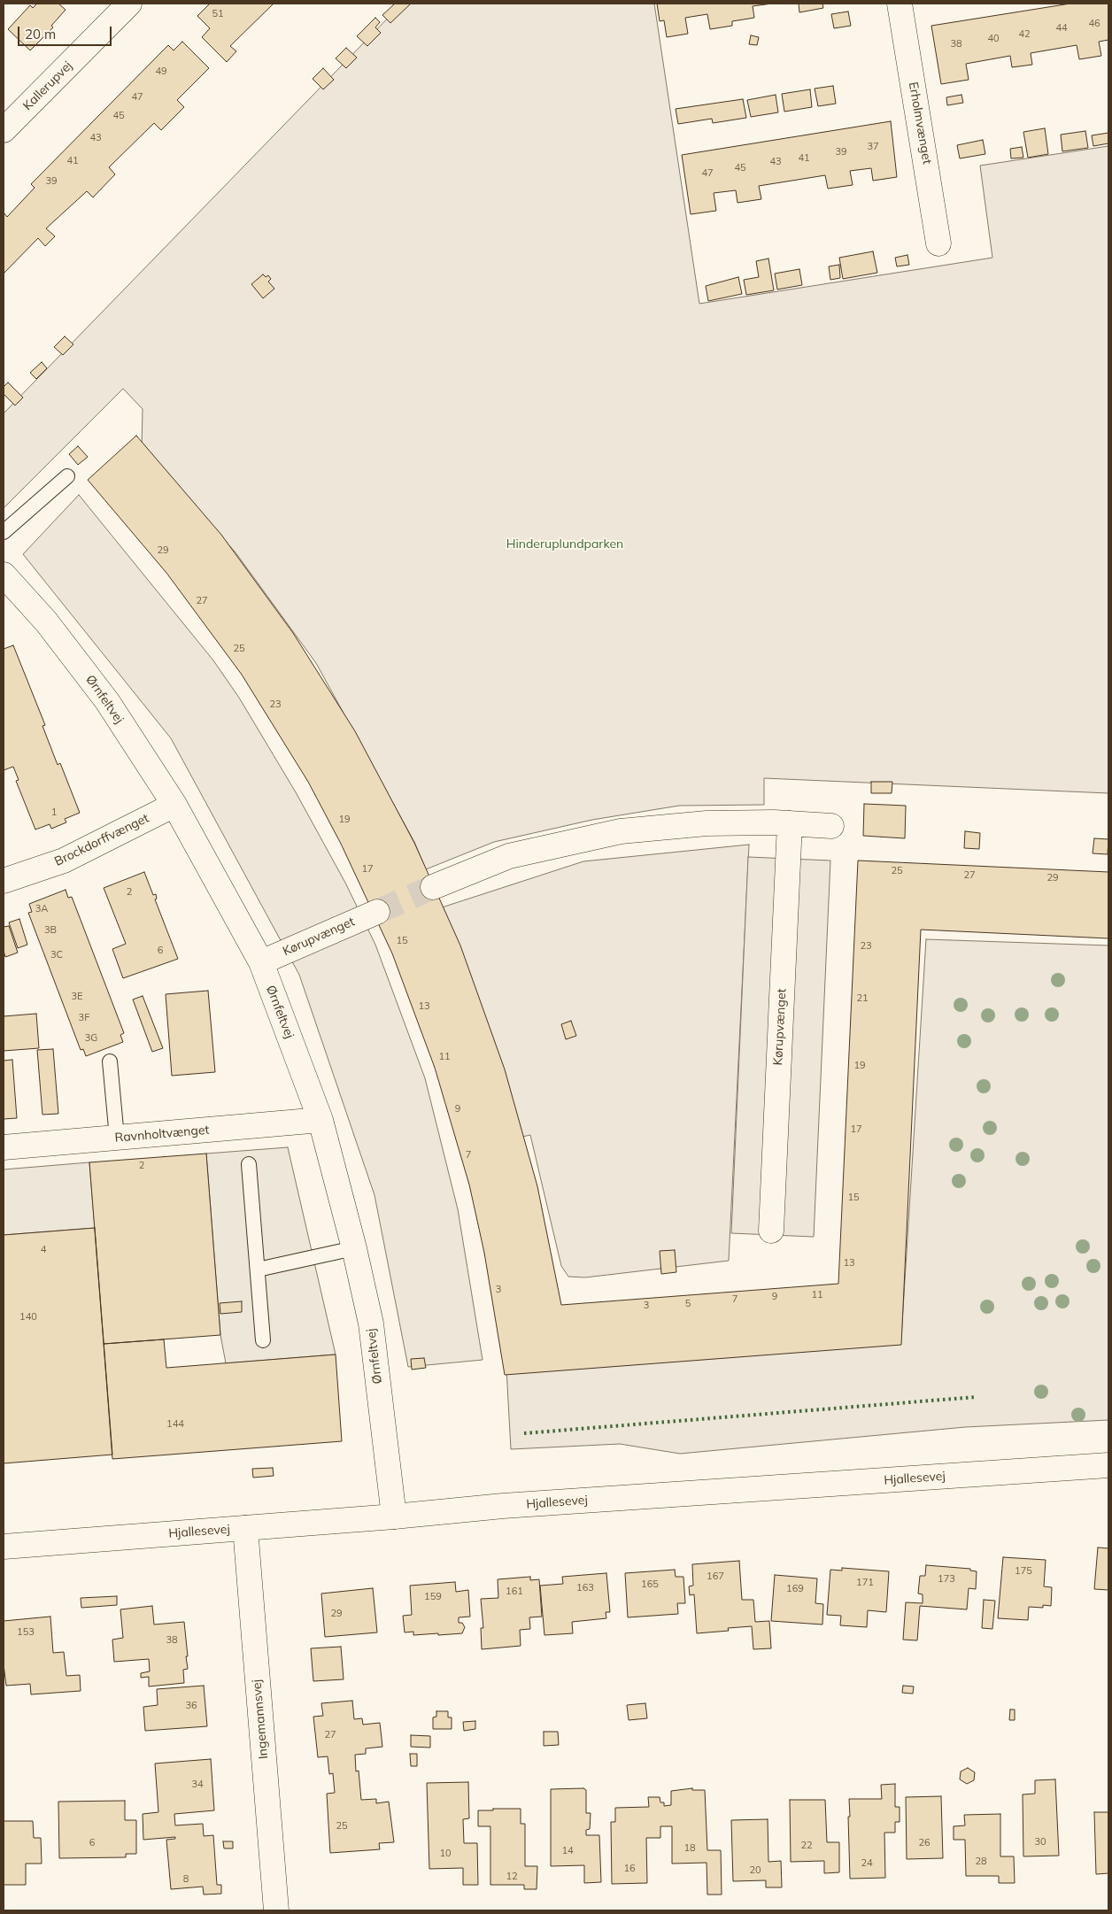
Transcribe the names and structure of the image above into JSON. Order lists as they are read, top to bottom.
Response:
{
  "streets": {
    "street": [
      "Kallerupvej",
      "Erholmvænget",
      "Ørnfeltvej",
      "Brockdorffvænget",
      "Kørupvænget",
      "Ravnholtvænget",
      "Hjallesevej",
      "Ingemannsvej"
    ]
  },
  "crossings": [
    ["Ørnfeltvej", "Brockdorffvænget"],
    ["Ørnfeltvej", "Kørupvænget"],
    ["Ørnfeltvej", "Ravnholtvænget"],
    ["Ørnfeltvej", "Hjallesevej"],
    ["Hjallesevej", "Ingemannsvej"]
  ],
  "parks": ["Hinderuplundparken"],
  "house_numbers": [
    "51",
    "46",
    "44",
    "42",
    "40",
    "38",
    "49",
    "47",
    "45",
    "43",
    "37",
    "39",
    "41",
    "41",
    "43",
    "45",
    "47",
    "39",
    "29",
    "27",
    "25",
    "23",
    "1",
    "19",
    "17",
    "25",
    "27",
    "29",
    "2",
    "3A",
    "3B",
    "15",
    "23",
    "6",
    "3C",
    "3E",
    "21",
    "13",
    "3F",
    "3G",
    "11",
    "19",
    "9",
    "17",
    "7",
    "2",
    "15",
    "4",
    "13",
    "3",
    "11",
    "9",
    "7",
    "5",
    "3",
    "140",
    "144",
    "175",
    "167",
    "173",
    "171",
    "165",
    "163",
    "169",
    "161",
    "159",
    "29",
    "153",
    "38",
    "36",
    "27",
    "34",
    "25",
    "30",
    "6",
    "26",
    "22",
    "18",
    "14",
    "10",
    "28",
    "24",
    "16",
    "20",
    "12",
    "8"
  ],
  "scale_bar": "20 m"
}
